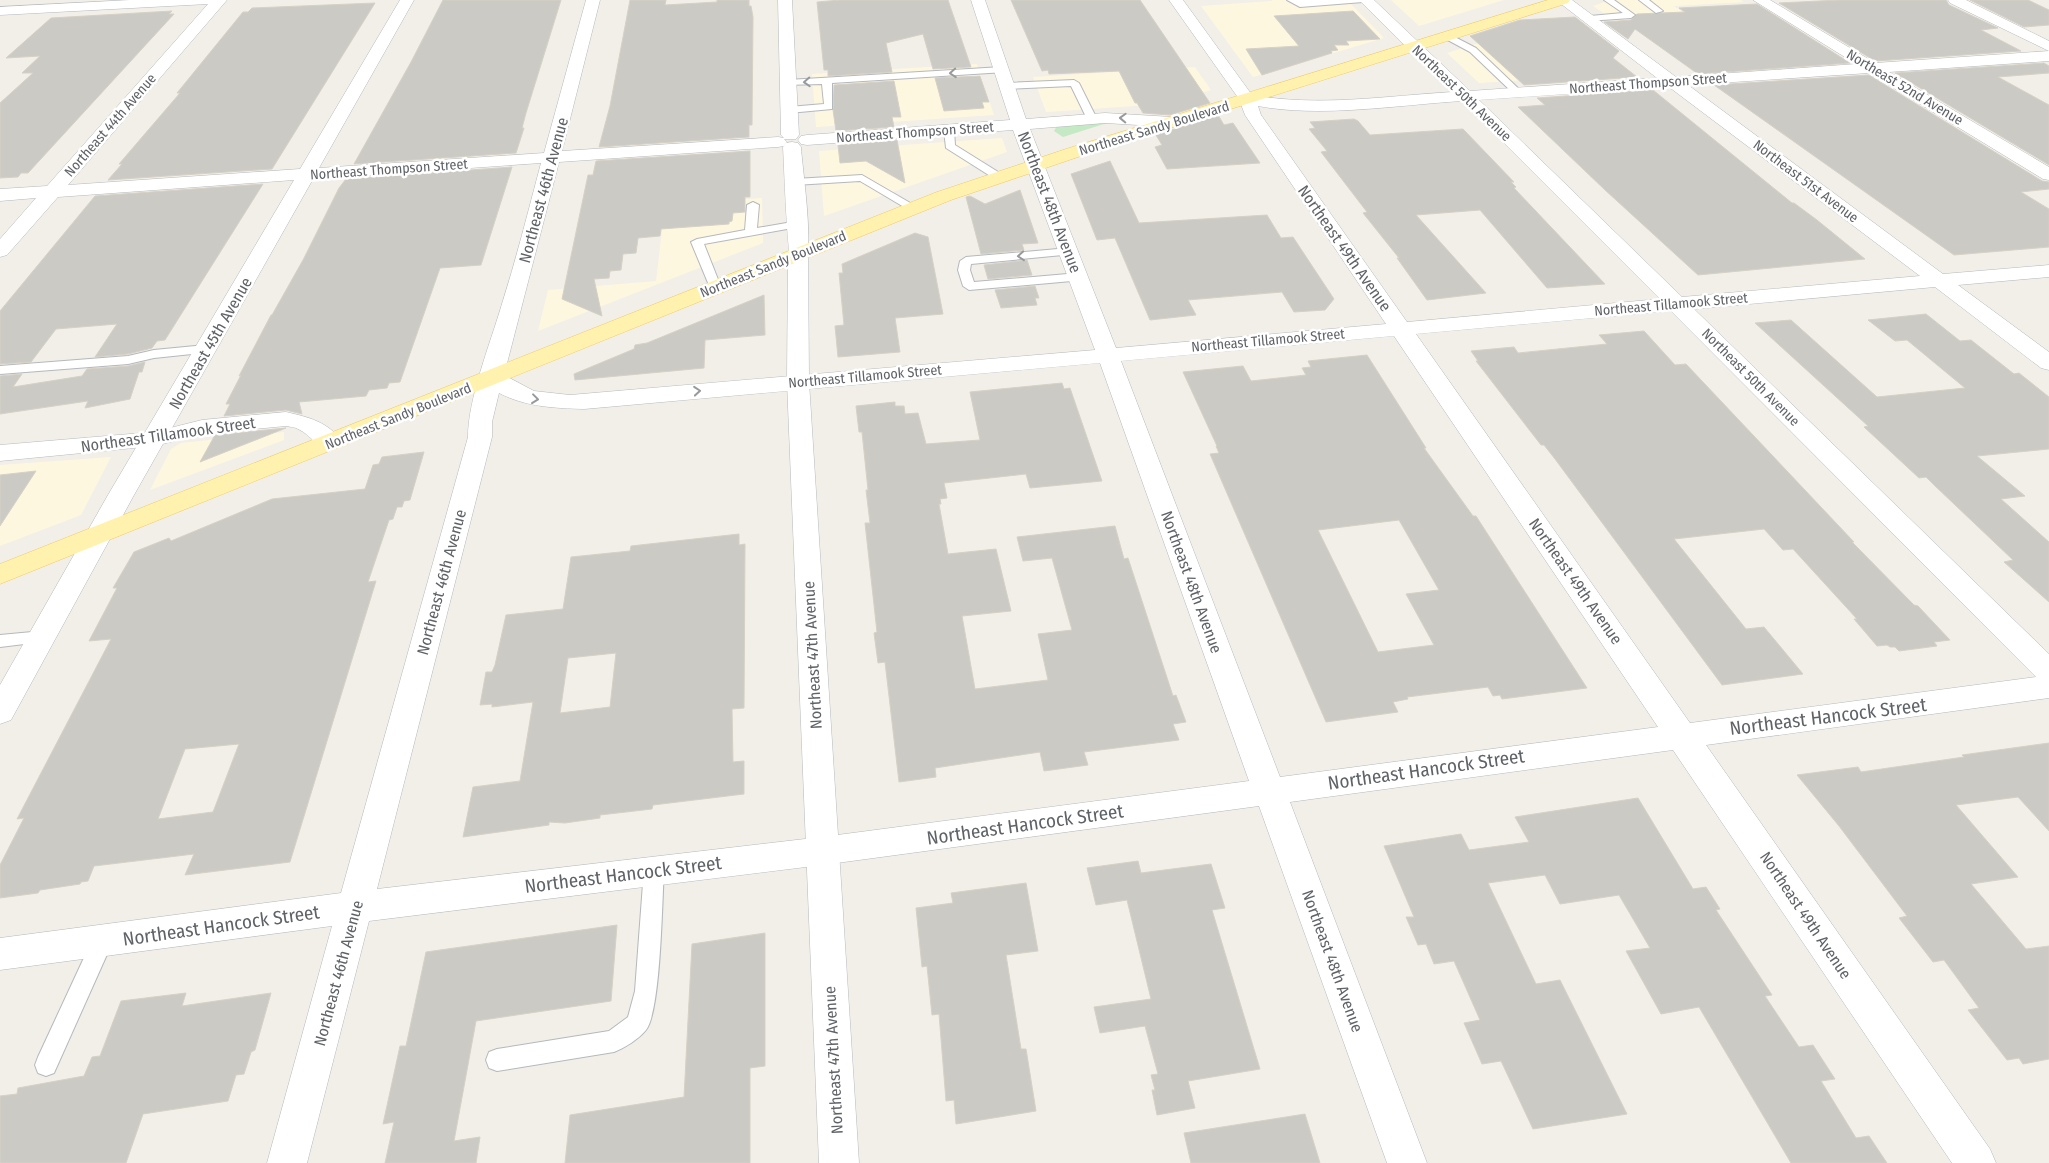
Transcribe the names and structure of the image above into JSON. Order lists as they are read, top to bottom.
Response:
{
  "streets": {
    "main road": ["Northeast Sandy Boulevard"],
    "street": [
      "Northeast Thompson Street",
      "Northeast 52nd Avenue",
      "Northeast 50th Avenue",
      "Northeast 44th Avenue",
      "Northeast 51st Avenue",
      "Northeast 46th Avenue",
      "Northeast 48th Avenue",
      "Northeast 49th Avenue",
      "Northeast Tillamook Street",
      "Northeast 45th Avenue",
      "Northeast 47th Avenue",
      "Northeast Hancock Street"
    ]
  },
  "crossings": [
    ["Northeast Thompson Street", "Northeast 52nd Avenue"],
    ["Northeast Thompson Street", "Northeast 50th Avenue"],
    ["Northeast Thompson Street", "Northeast 44th Avenue"],
    ["Northeast Thompson Street", "Northeast Sandy Boulevard"],
    ["Northeast Thompson Street", "Northeast 51st Avenue"],
    ["Northeast Thompson Street", "Northeast 46th Avenue"],
    ["Northeast Thompson Street", "Northeast 48th Avenue"],
    ["Northeast Thompson Street", "Northeast 49th Avenue"],
    ["Northeast Thompson Street", "Northeast 45th Avenue"],
    ["Northeast Thompson Street", "Northeast 47th Avenue"],
    ["Northeast 50th Avenue", "Northeast Sandy Boulevard"],
    ["Northeast 50th Avenue", "Northeast Tillamook Street"],
    ["Northeast Sandy Boulevard", "Northeast 51st Avenue"],
    ["Northeast Sandy Boulevard", "Northeast 46th Avenue"],
    ["Northeast Sandy Boulevard", "Northeast 48th Avenue"],
    ["Northeast Sandy Boulevard", "Northeast 49th Avenue"],
    ["Northeast Sandy Boulevard", "Northeast Tillamook Street"],
    ["Northeast Sandy Boulevard", "Northeast 45th Avenue"],
    ["Northeast Sandy Boulevard", "Northeast 47th Avenue"],
    ["Northeast 51st Avenue", "Northeast Tillamook Street"],
    ["Northeast 46th Avenue", "Northeast Tillamook Street"],
    ["Northeast 46th Avenue", "Northeast Hancock Street"],
    ["Northeast 48th Avenue", "Northeast Tillamook Street"],
    ["Northeast 48th Avenue", "Northeast Hancock Street"],
    ["Northeast 49th Avenue", "Northeast Tillamook Street"],
    ["Northeast 49th Avenue", "Northeast Hancock Street"],
    ["Northeast Tillamook Street", "Northeast 45th Avenue"],
    ["Northeast Tillamook Street", "Northeast 47th Avenue"],
    ["Northeast 47th Avenue", "Northeast Hancock Street"]
  ]
}
